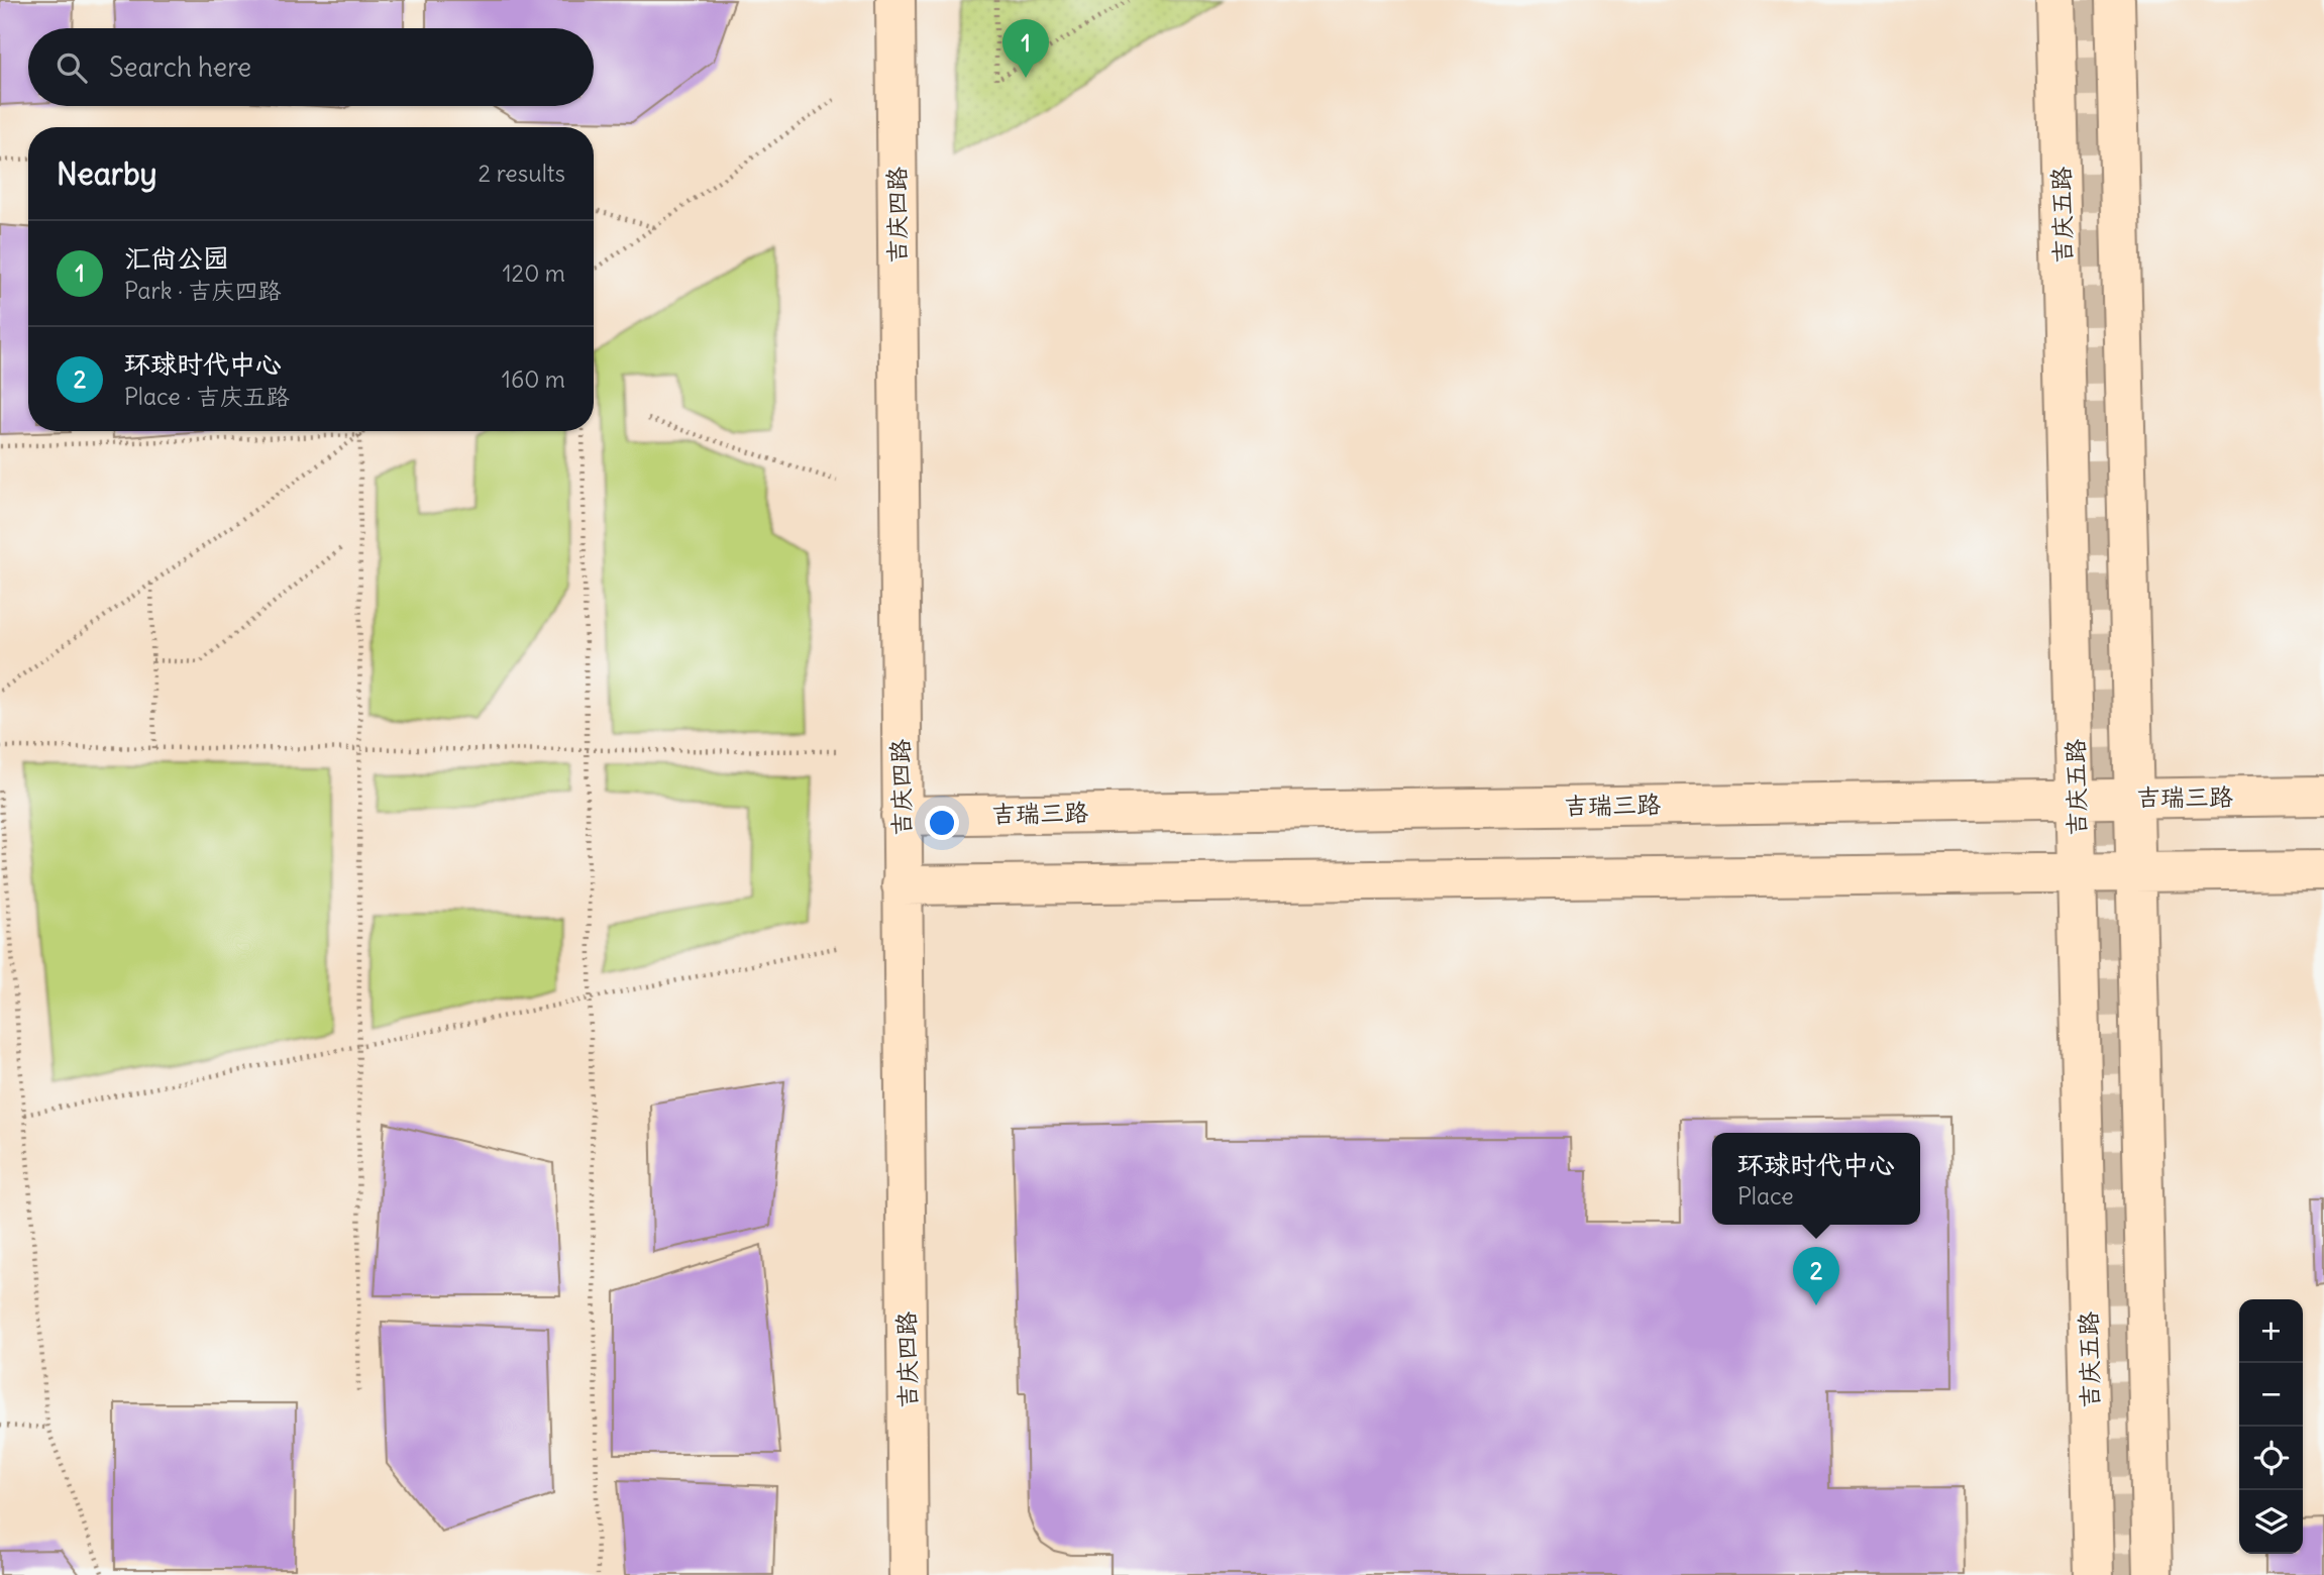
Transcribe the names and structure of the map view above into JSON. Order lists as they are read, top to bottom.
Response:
{
  "streets": {
    "street": ["吉庆四路", "吉庆五路", "吉瑞三路"]
  },
  "crossings": [
    ["吉庆四路", "吉瑞三路"],
    ["吉庆五路", "吉瑞三路"]
  ],
  "page": {
    "pins": ["1", "2"],
    "search": "Search here",
    "heading": ["Nearby", "2 results"],
    "list": [
      {
        "mark": "1",
        "name": "汇尚公园",
        "note": "Park · 吉庆四路",
        "value": "120 m"
      },
      {
        "mark": "2",
        "name": "环球时代中心",
        "note": "Place · 吉庆五路",
        "value": "160 m"
      }
    ],
    "popup": ["环球时代中心", "Place"],
    "map_buttons": ["+", "−"]
  }
}
